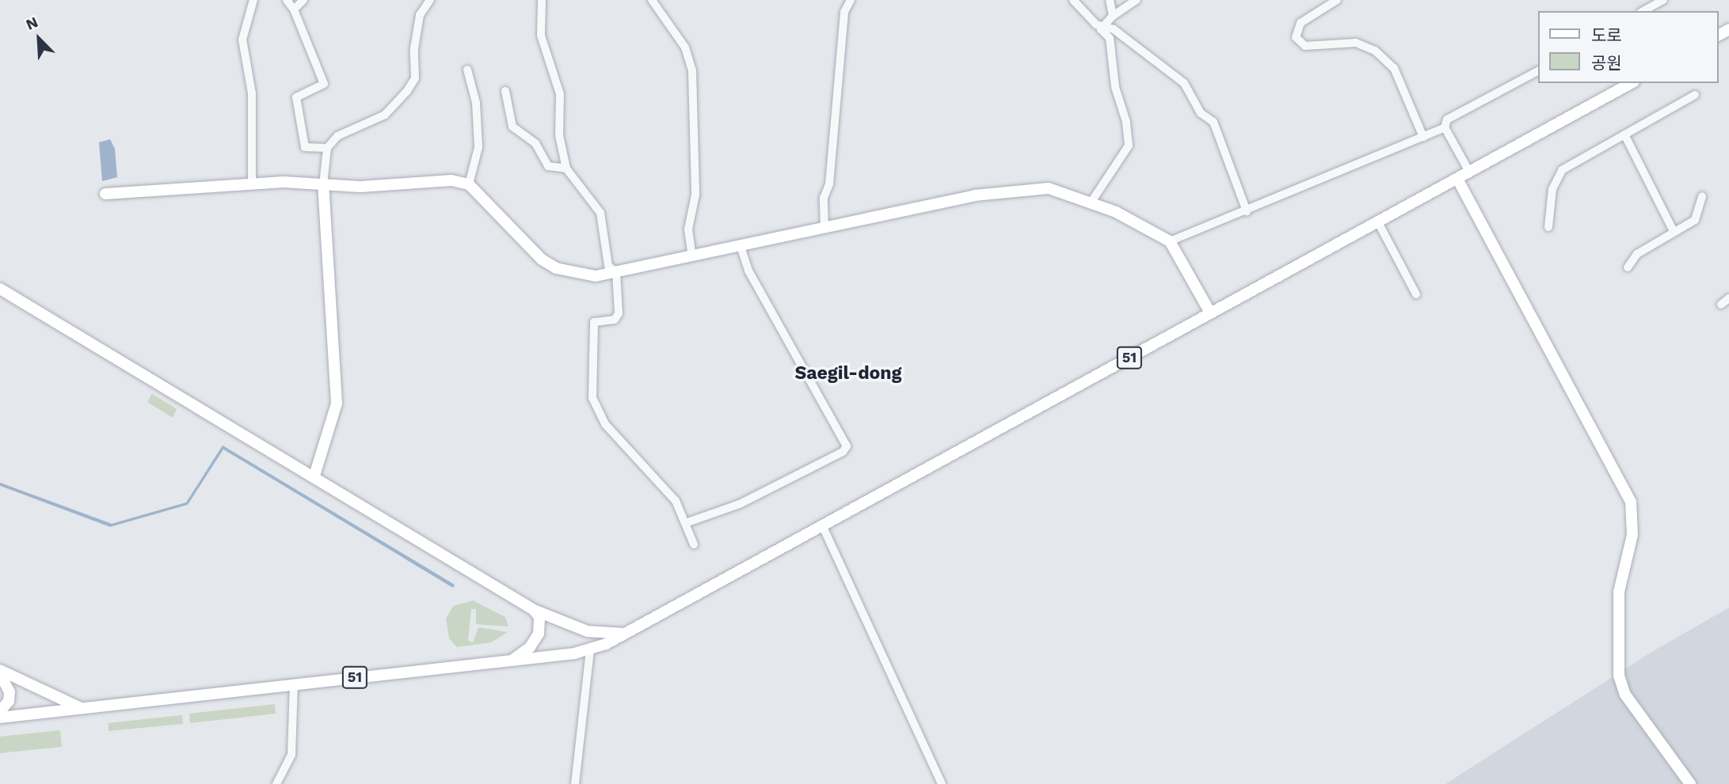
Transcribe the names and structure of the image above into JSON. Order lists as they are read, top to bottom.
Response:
{
  "streets": {
    "street": ["51"]
  },
  "districts": ["Saegil-dong"],
  "legend": ["도로", "공원"],
  "north": "top left"
}
